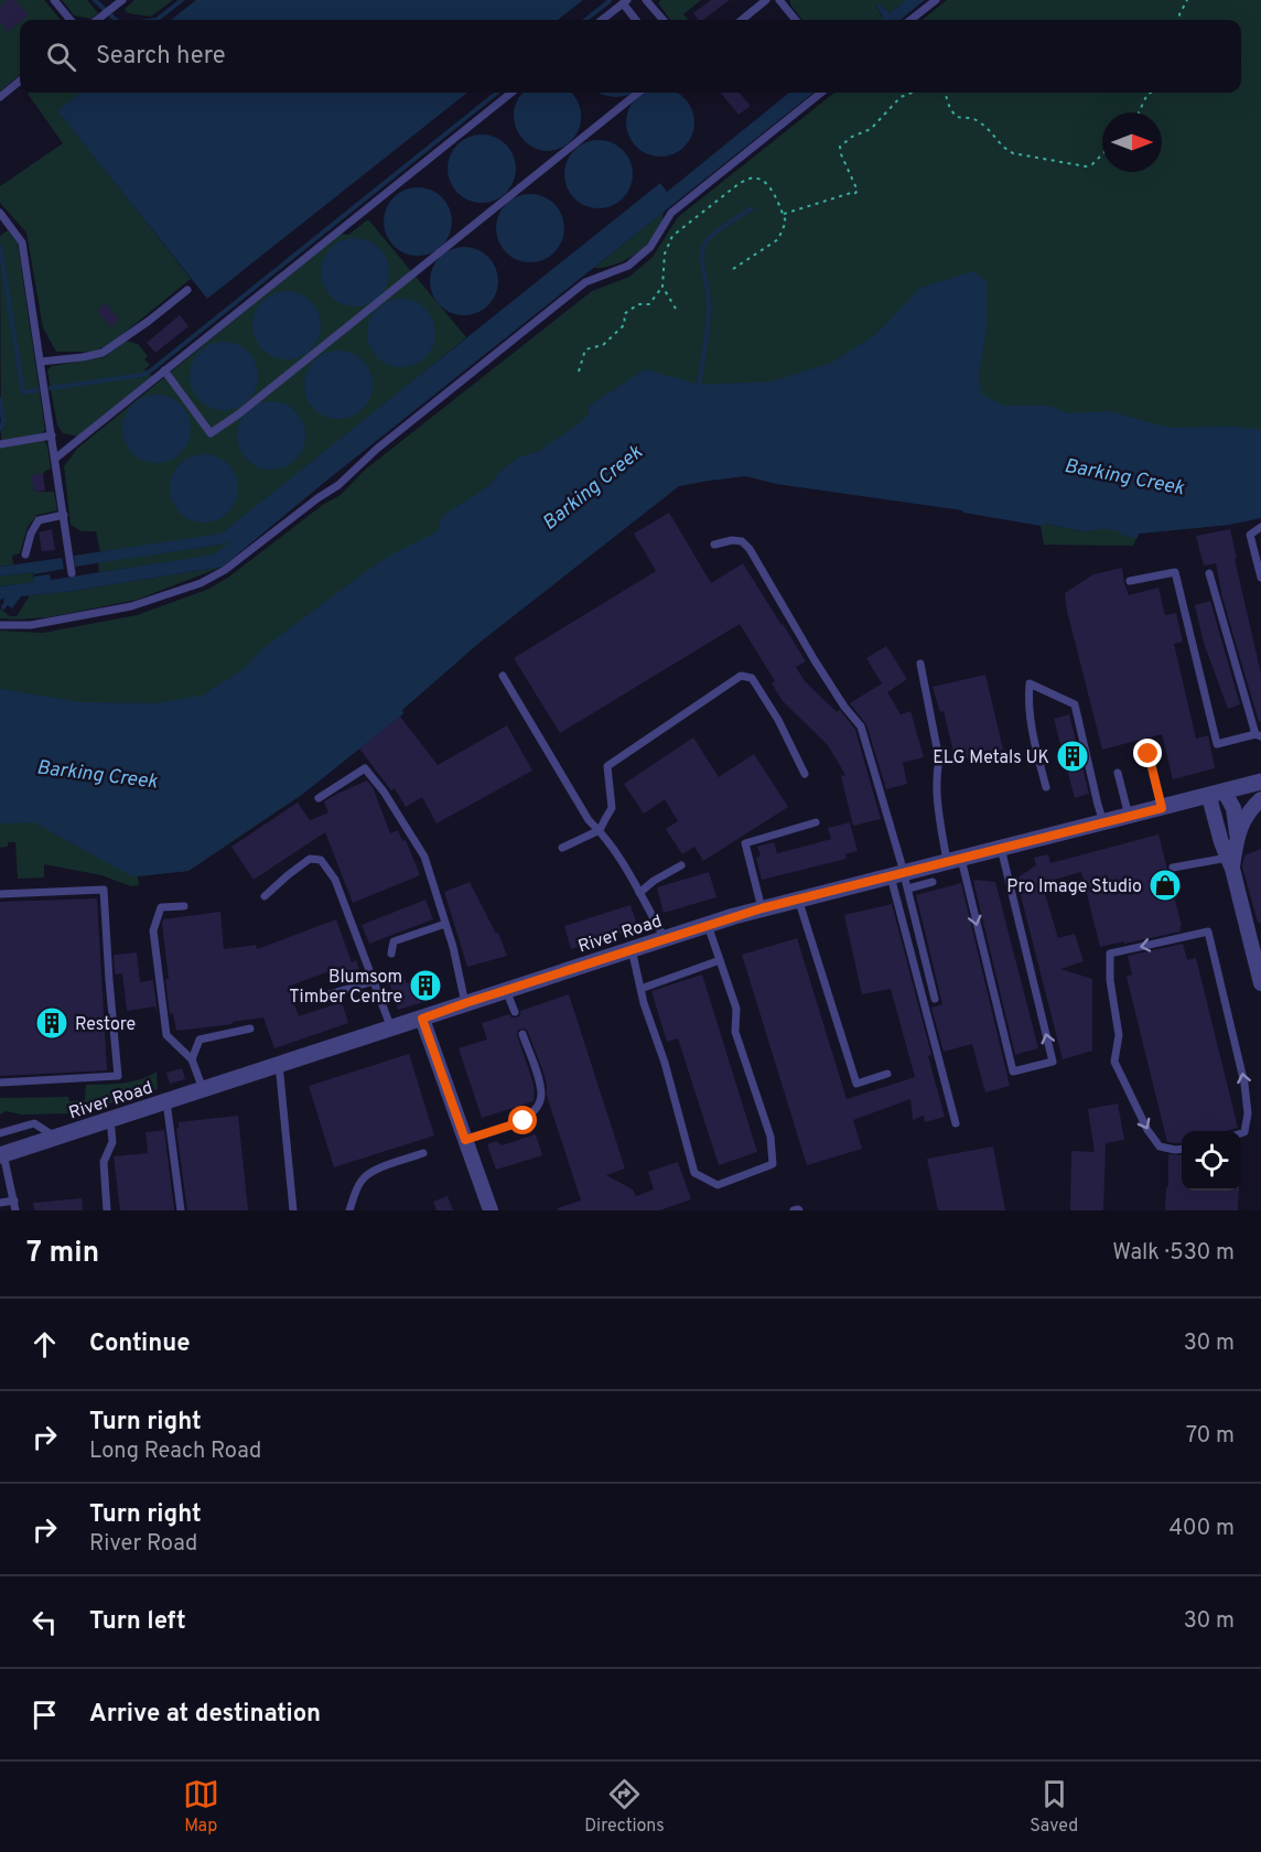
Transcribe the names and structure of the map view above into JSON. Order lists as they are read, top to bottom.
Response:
{
  "streets": {
    "street": ["River Road"]
  },
  "water": ["Barking Creek"],
  "places": {
    "building": ["ELG Metals UK", "Blumsom Timber Centre", "Restore"],
    "shop": ["Pro Image Studio"]
  },
  "north": "right",
  "page": {
    "search": "Search here",
    "heading": ["7 min", "Walk · 530 m"],
    "list": [
      ["Continue", "30 m"],
      ["Turn right", "Long Reach Road", "70 m"],
      ["Turn right", "River Road", "400 m"],
      ["Turn left", "30 m"],
      "Arrive at destination"
    ],
    "nav": ["Map", "Directions", "Saved"]
  }
}
